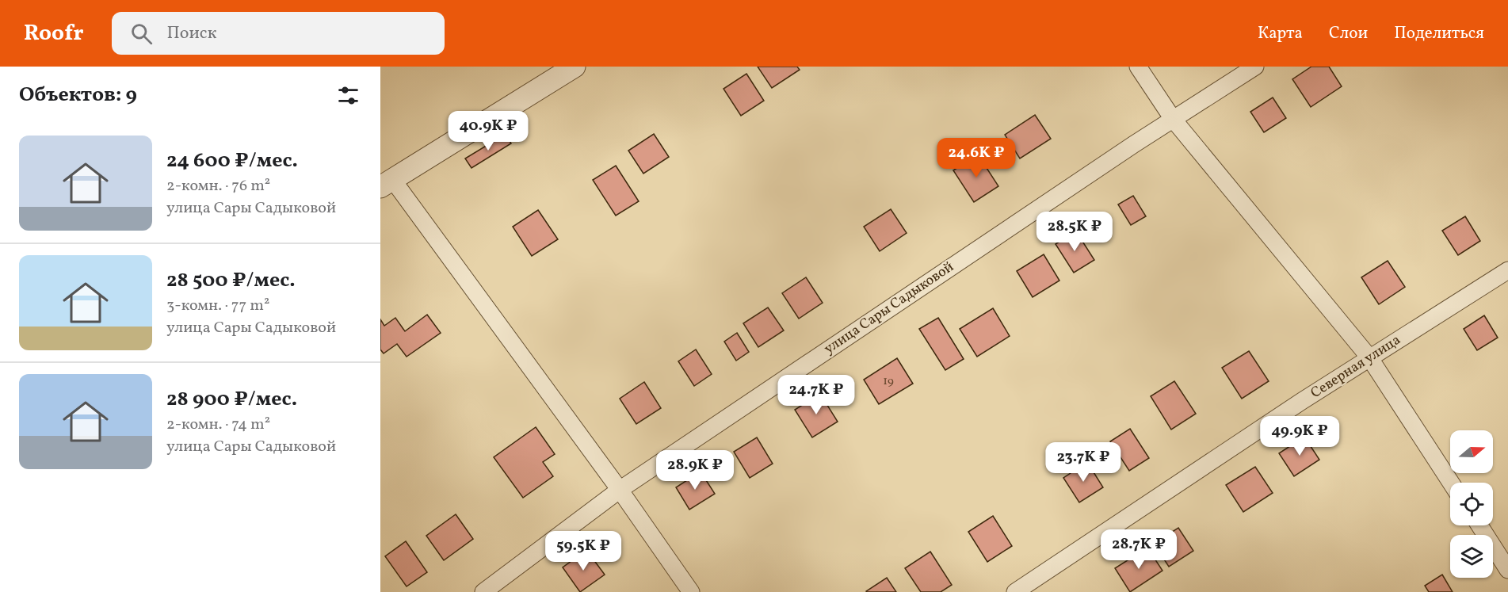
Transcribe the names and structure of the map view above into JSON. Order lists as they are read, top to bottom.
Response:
{
  "streets": {
    "street": ["улица Сары Садыковой", "Северная улица"]
  },
  "house_numbers": ["19"],
  "north": "right",
  "page": {
    "header": "Roofr",
    "search": "Поиск",
    "nav": ["Карта", "Слои", "Поделиться"],
    "heading": "Объектов: 9",
    "price": [
      "40.9K ₽",
      "24.6K ₽",
      "28.5K ₽",
      "24.7K ₽",
      "49.9K ₽",
      "23.7K ₽",
      "28.9K ₽",
      "28.7K ₽",
      "59.5K ₽"
    ],
    "list": [
      {
        "name": "24 600 ₽/мес.",
        "note": "2-комн. · 76 m² · улица Сары Садыковой"
      },
      {
        "name": "28 500 ₽/мес.",
        "note": "3-комн. · 77 m² · улица Сары Садыковой"
      },
      {
        "name": "28 900 ₽/мес.",
        "note": "2-комн. · 74 m² · улица Сары Садыковой"
      }
    ]
  }
}
